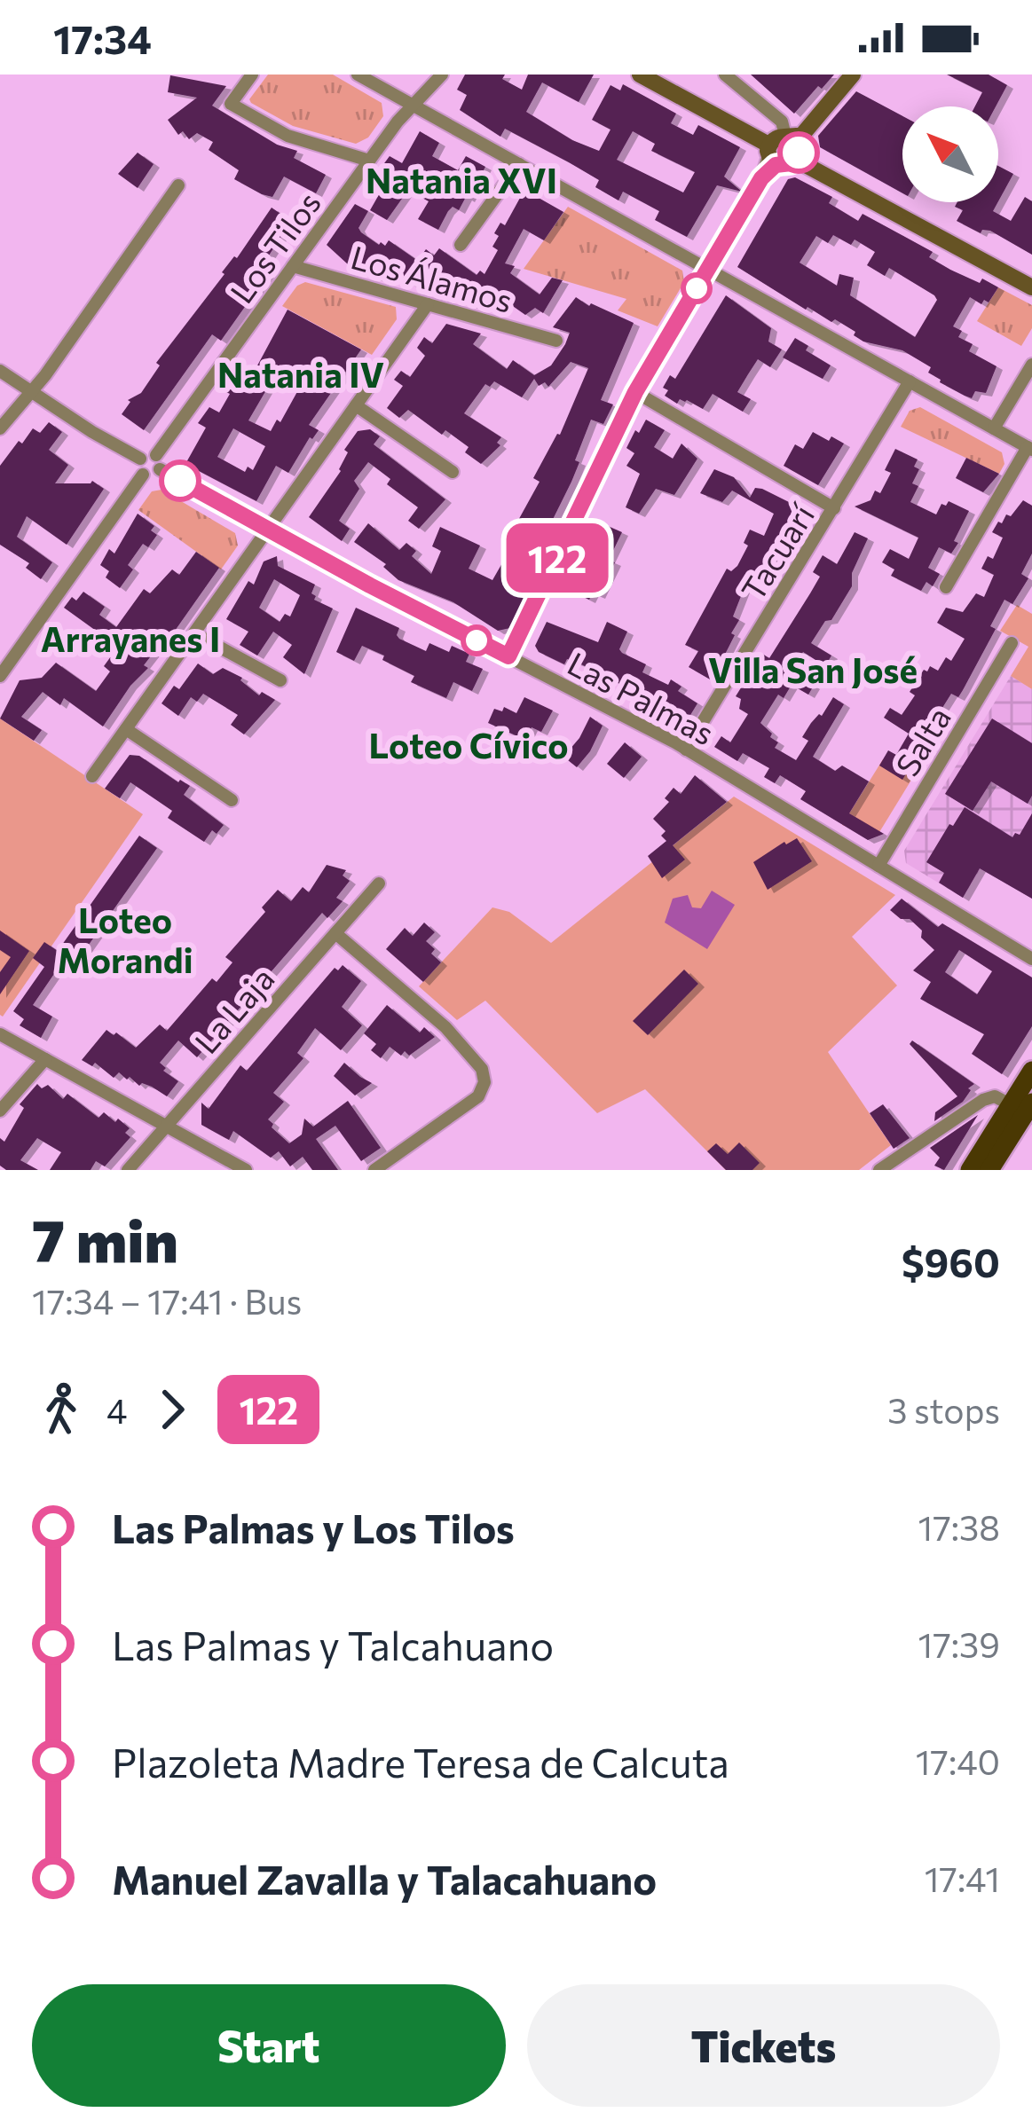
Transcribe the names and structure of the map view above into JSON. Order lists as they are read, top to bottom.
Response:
{
  "streets": {
    "street": [
      "Los Tilos",
      "Los Álamos",
      "Tacuarí",
      "Las Palmas",
      "Salta",
      "La Laja"
    ]
  },
  "crossings": [
    ["Los Tilos", "Los Álamos"],
    ["Los Tilos", "Las Palmas"],
    ["Tacuarí", "Las Palmas"],
    ["Las Palmas", "Salta"]
  ],
  "districts": [
    "Natania XVI",
    "Natania IV",
    "Arrayanes I",
    "Villa San José",
    "Loteo Cívico",
    "Loteo Morandi"
  ],
  "lines": ["bus line 122"],
  "north": "top left",
  "page": {
    "status": "17:34",
    "on_map": "122",
    "heading": ["7 min", "17:34 – 17:41 · Bus", "$960"],
    "legs": ["4", "122", "3 stops"],
    "list": [
      {
        "name": "Las Palmas y Los Tilos",
        "value": "17:38"
      },
      {
        "name": "Las Palmas y Talcahuano",
        "value": "17:39"
      },
      {
        "name": "Plazoleta Madre Teresa de Calcuta",
        "value": "17:40"
      },
      {
        "name": "Manuel Zavalla y Talacahuano",
        "value": "17:41"
      }
    ],
    "buttons": ["Start", "Tickets"]
  }
}
